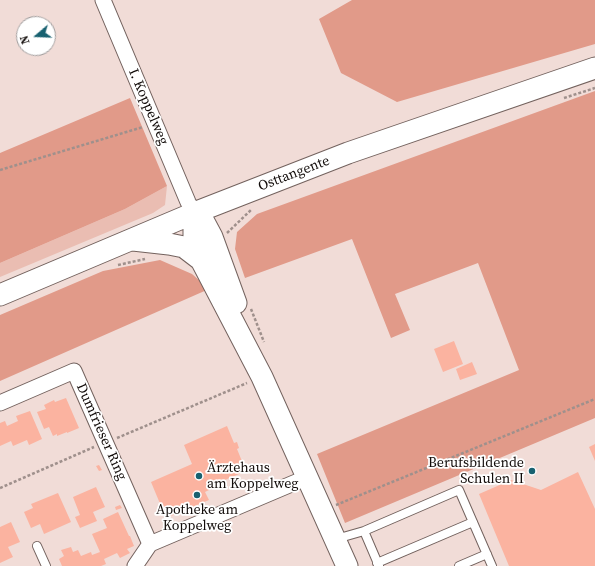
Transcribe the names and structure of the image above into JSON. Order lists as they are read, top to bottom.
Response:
{
  "streets": {
    "street": ["I. Koppelweg", "Osttangente", "Dumfrieser Ring"]
  },
  "crossings": [
    ["I. Koppelweg", "Osttangente"]
  ],
  "places": ["Berufsbildende Schulen II", "Ärztehaus am Koppelweg", "Apotheke am Koppelweg"],
  "north": "left"
}
